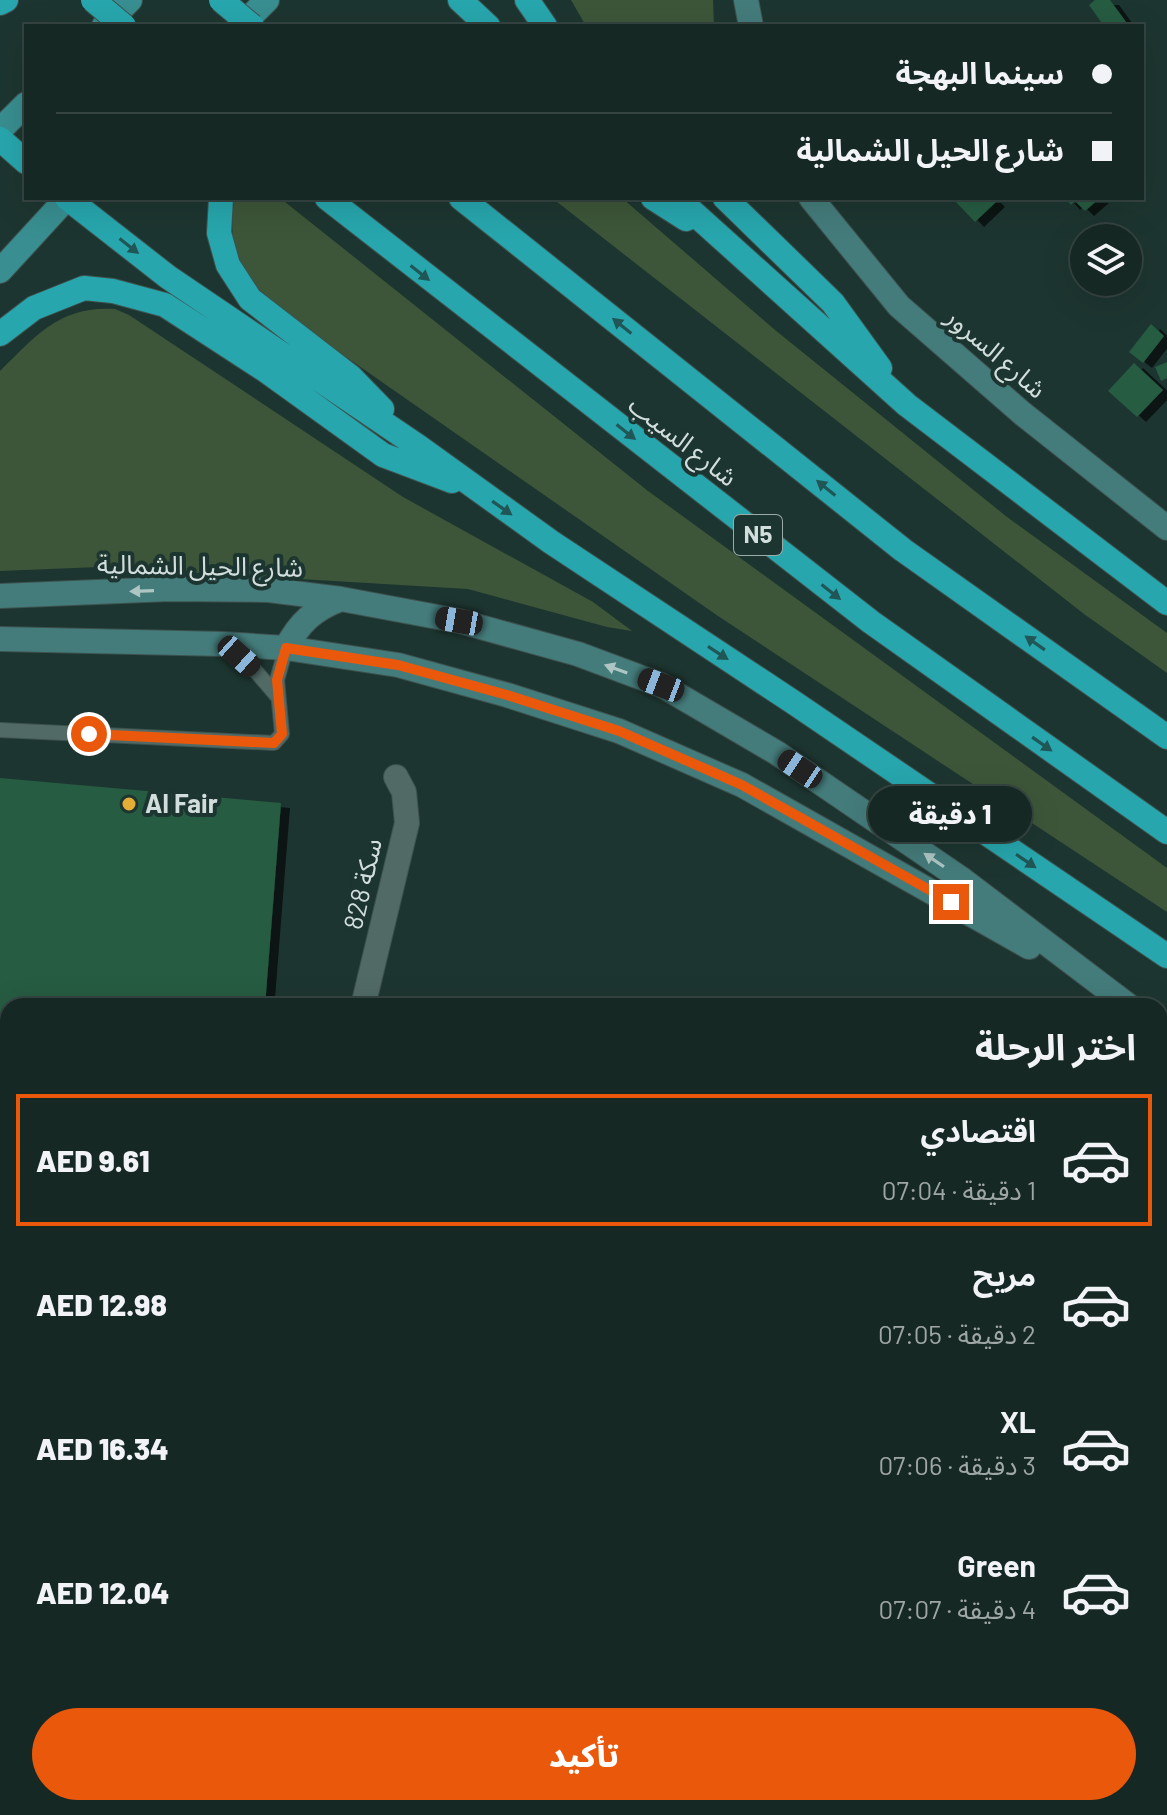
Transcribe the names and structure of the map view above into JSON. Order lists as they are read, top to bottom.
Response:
{
  "streets": {
    "highway": ["شارع السيب", "N5"],
    "street": ["شارع السرور", "شارع الحيل الشمالية", "سكة 828"]
  },
  "places": ["Al Fair"],
  "page": {
    "banner": ["سينما البهجة", "شارع الحيل الشمالية"],
    "bubble": "1 دقيقة",
    "heading": "اختر الرحلة",
    "list": [
      {
        "name": "اقتصادي",
        "note": "1 دقيقة · 07:04",
        "value": "AED 9.61"
      },
      {
        "name": "مريح",
        "note": "2 دقيقة · 07:05",
        "value": "AED 12.98"
      },
      {
        "name": "XL",
        "note": "3 دقيقة · 07:06",
        "value": "AED 16.34"
      },
      {
        "name": "Green",
        "note": "4 دقيقة · 07:07",
        "value": "AED 12.04"
      }
    ],
    "buttons": "تأكيد"
  }
}
